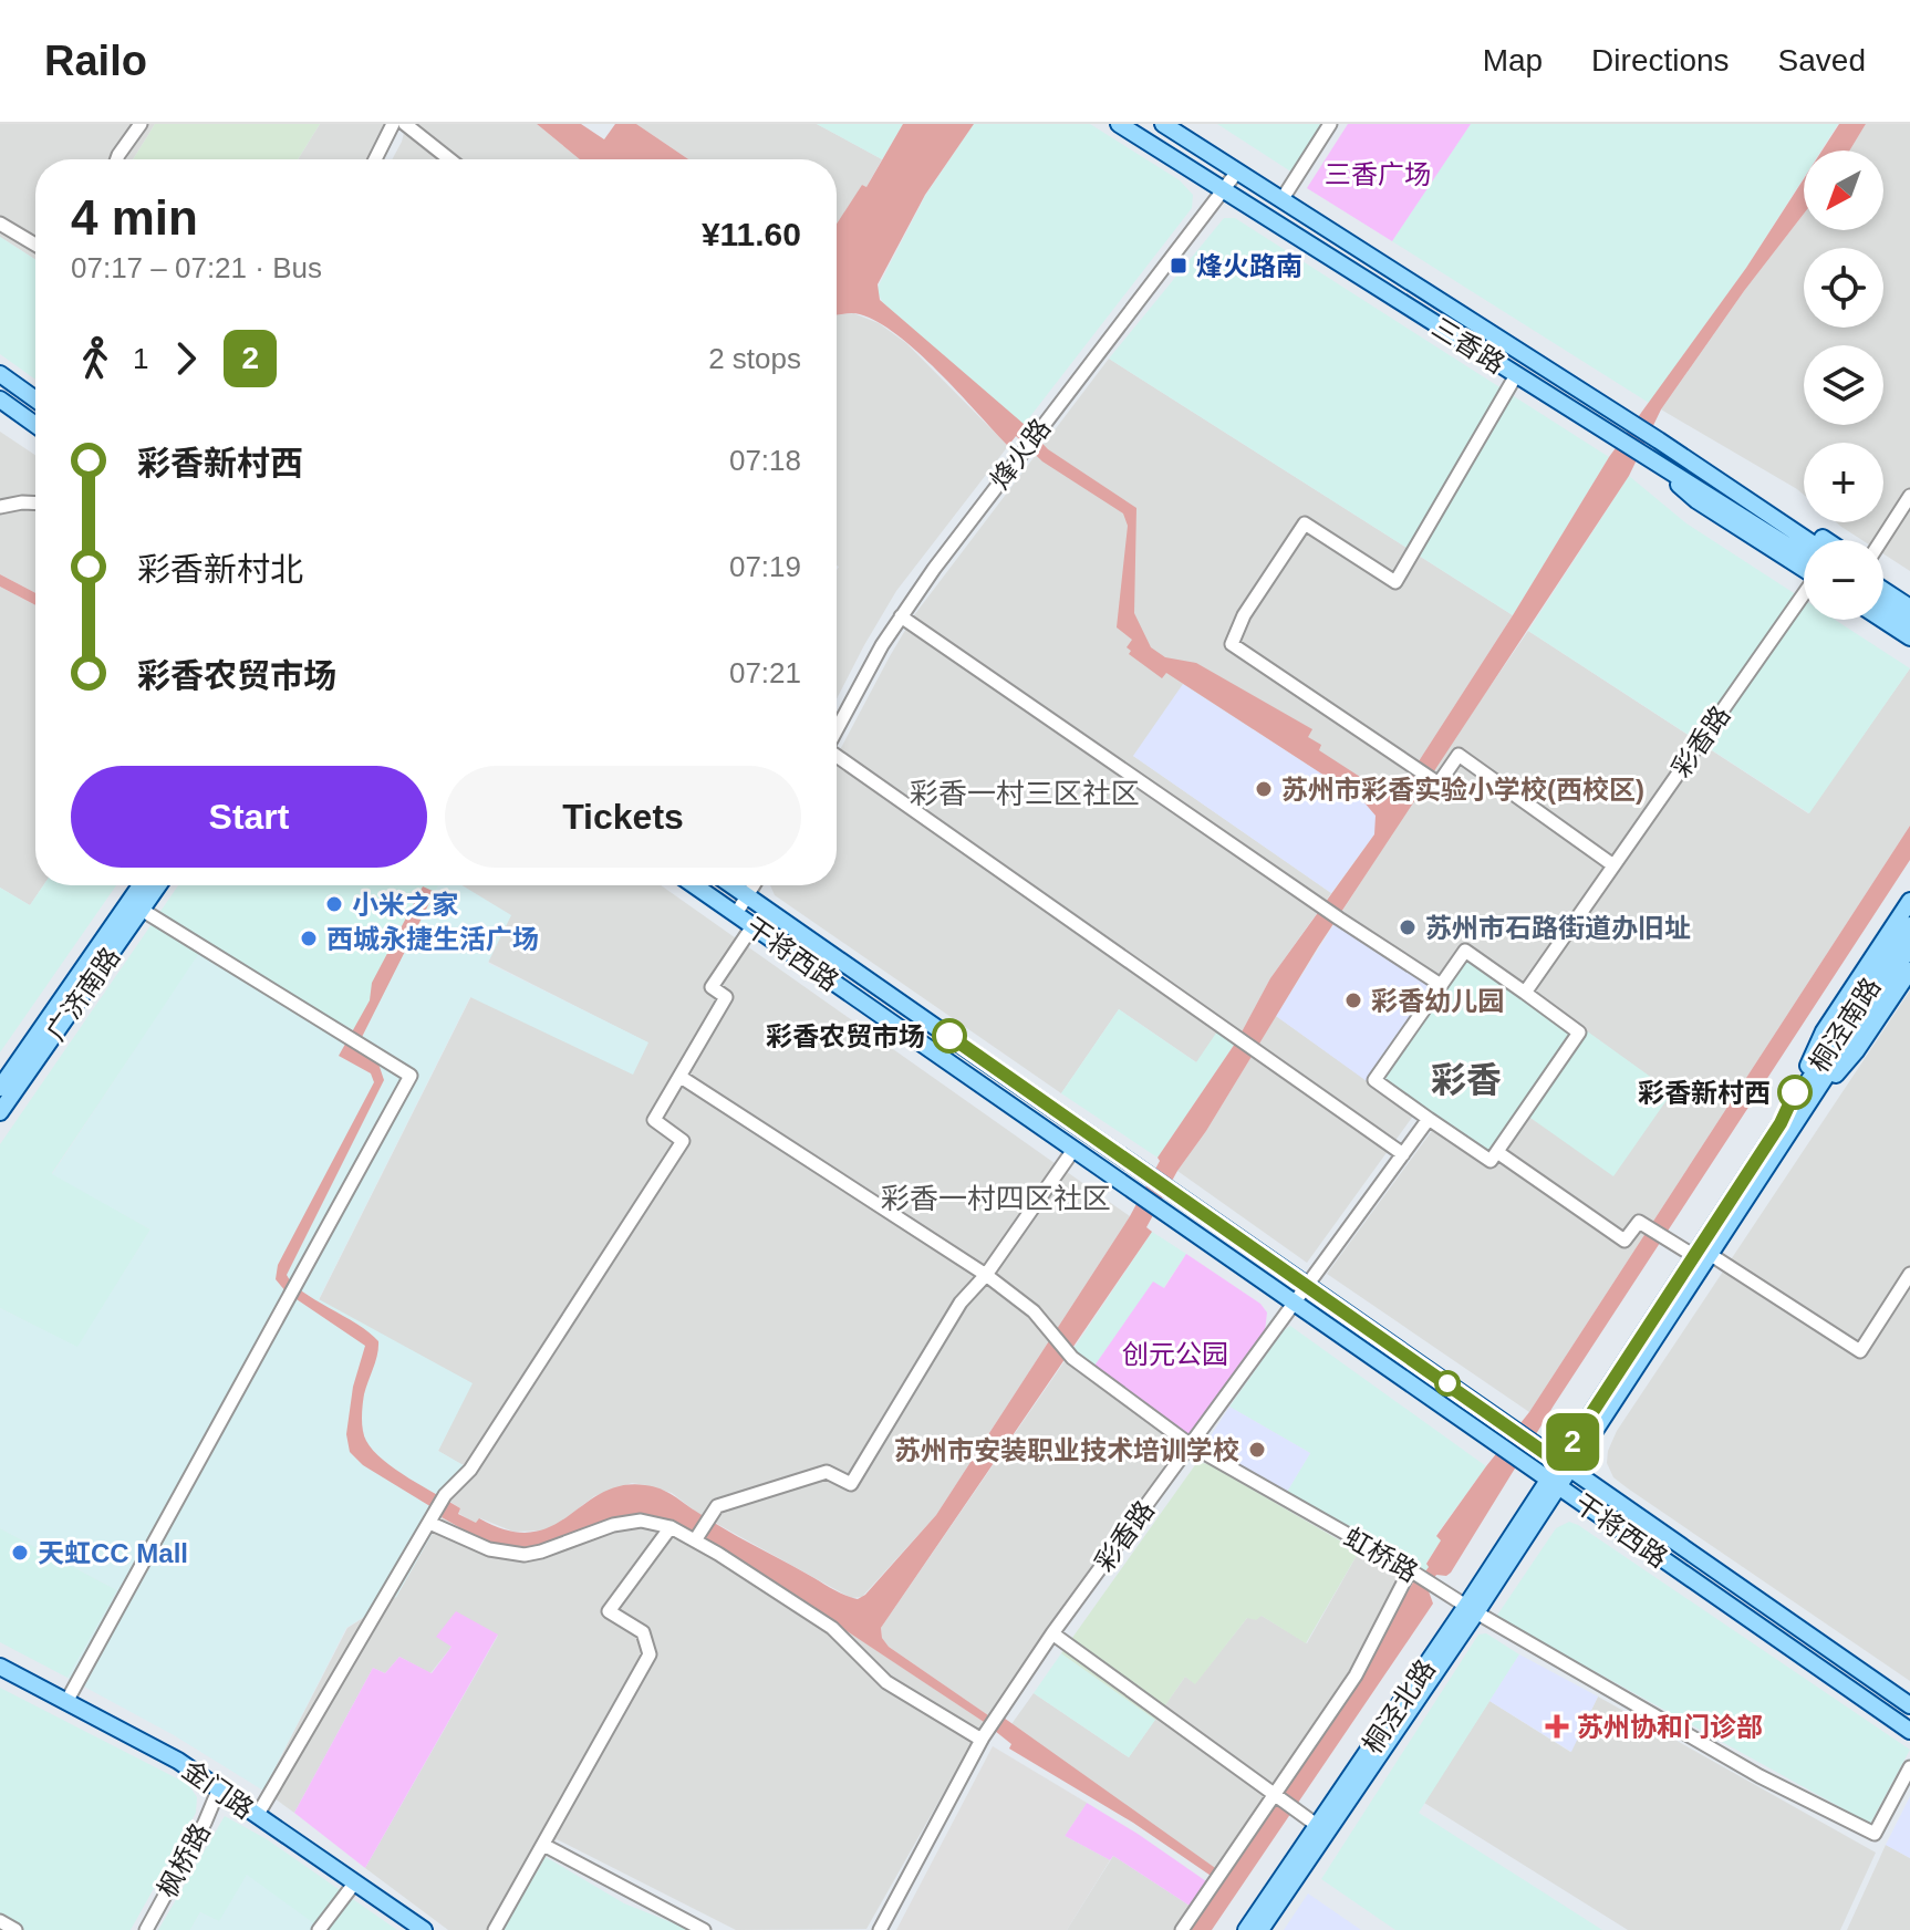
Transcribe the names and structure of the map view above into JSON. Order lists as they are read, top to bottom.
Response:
{
  "streets": {
    "main road": [
      "三香路",
      "干将西路",
      "广济南路",
      "桐泾南路",
      "桐泾北路",
      "金门路"
    ],
    "street": [
      "烽火路",
      "彩香路",
      "虹桥路",
      "枫桥路"
    ]
  },
  "crossings": [
    ["三香路", "烽火路"],
    ["彩香路", "干将西路"],
    ["彩香路", "虹桥路"],
    ["干将西路", "桐泾南路"],
    ["干将西路", "桐泾北路"],
    ["桐泾南路", "桐泾北路"],
    ["虹桥路", "桐泾北路"],
    ["金门路", "枫桥路"]
  ],
  "districts": ["彩香一村三区社区", "彩香", "彩香一村四区社区"],
  "parks": ["三香广场", "创元公园"],
  "places": {
    "transit": ["烽火路南"],
    "other": [
      "苏州市彩香实验小学校(西校区)",
      "小米之家",
      "苏州市石路街道办旧址",
      "西城永捷生活广场",
      "彩香幼儿园",
      "彩香农贸市场",
      "彩香新村西",
      "苏州市安装职业技术培训学校",
      "天虹CC Mall"
    ],
    "health": ["苏州协和门诊部"]
  },
  "lines": ["bus line 2"],
  "north": "bottom left",
  "page": {
    "header": "Railo",
    "nav": ["Map", "Directions", "Saved"],
    "on_map": "2",
    "map_buttons": ["+", "−"],
    "heading": ["4 min", "07:17 – 07:21 · Bus", "¥11.60"],
    "legs": ["1", "2", "2 stops"],
    "list": [
      {
        "name": "彩香新村西",
        "value": "07:18"
      },
      {
        "name": "彩香新村北",
        "value": "07:19"
      },
      {
        "name": "彩香农贸市场",
        "value": "07:21"
      }
    ],
    "buttons": ["Start", "Tickets"]
  }
}
